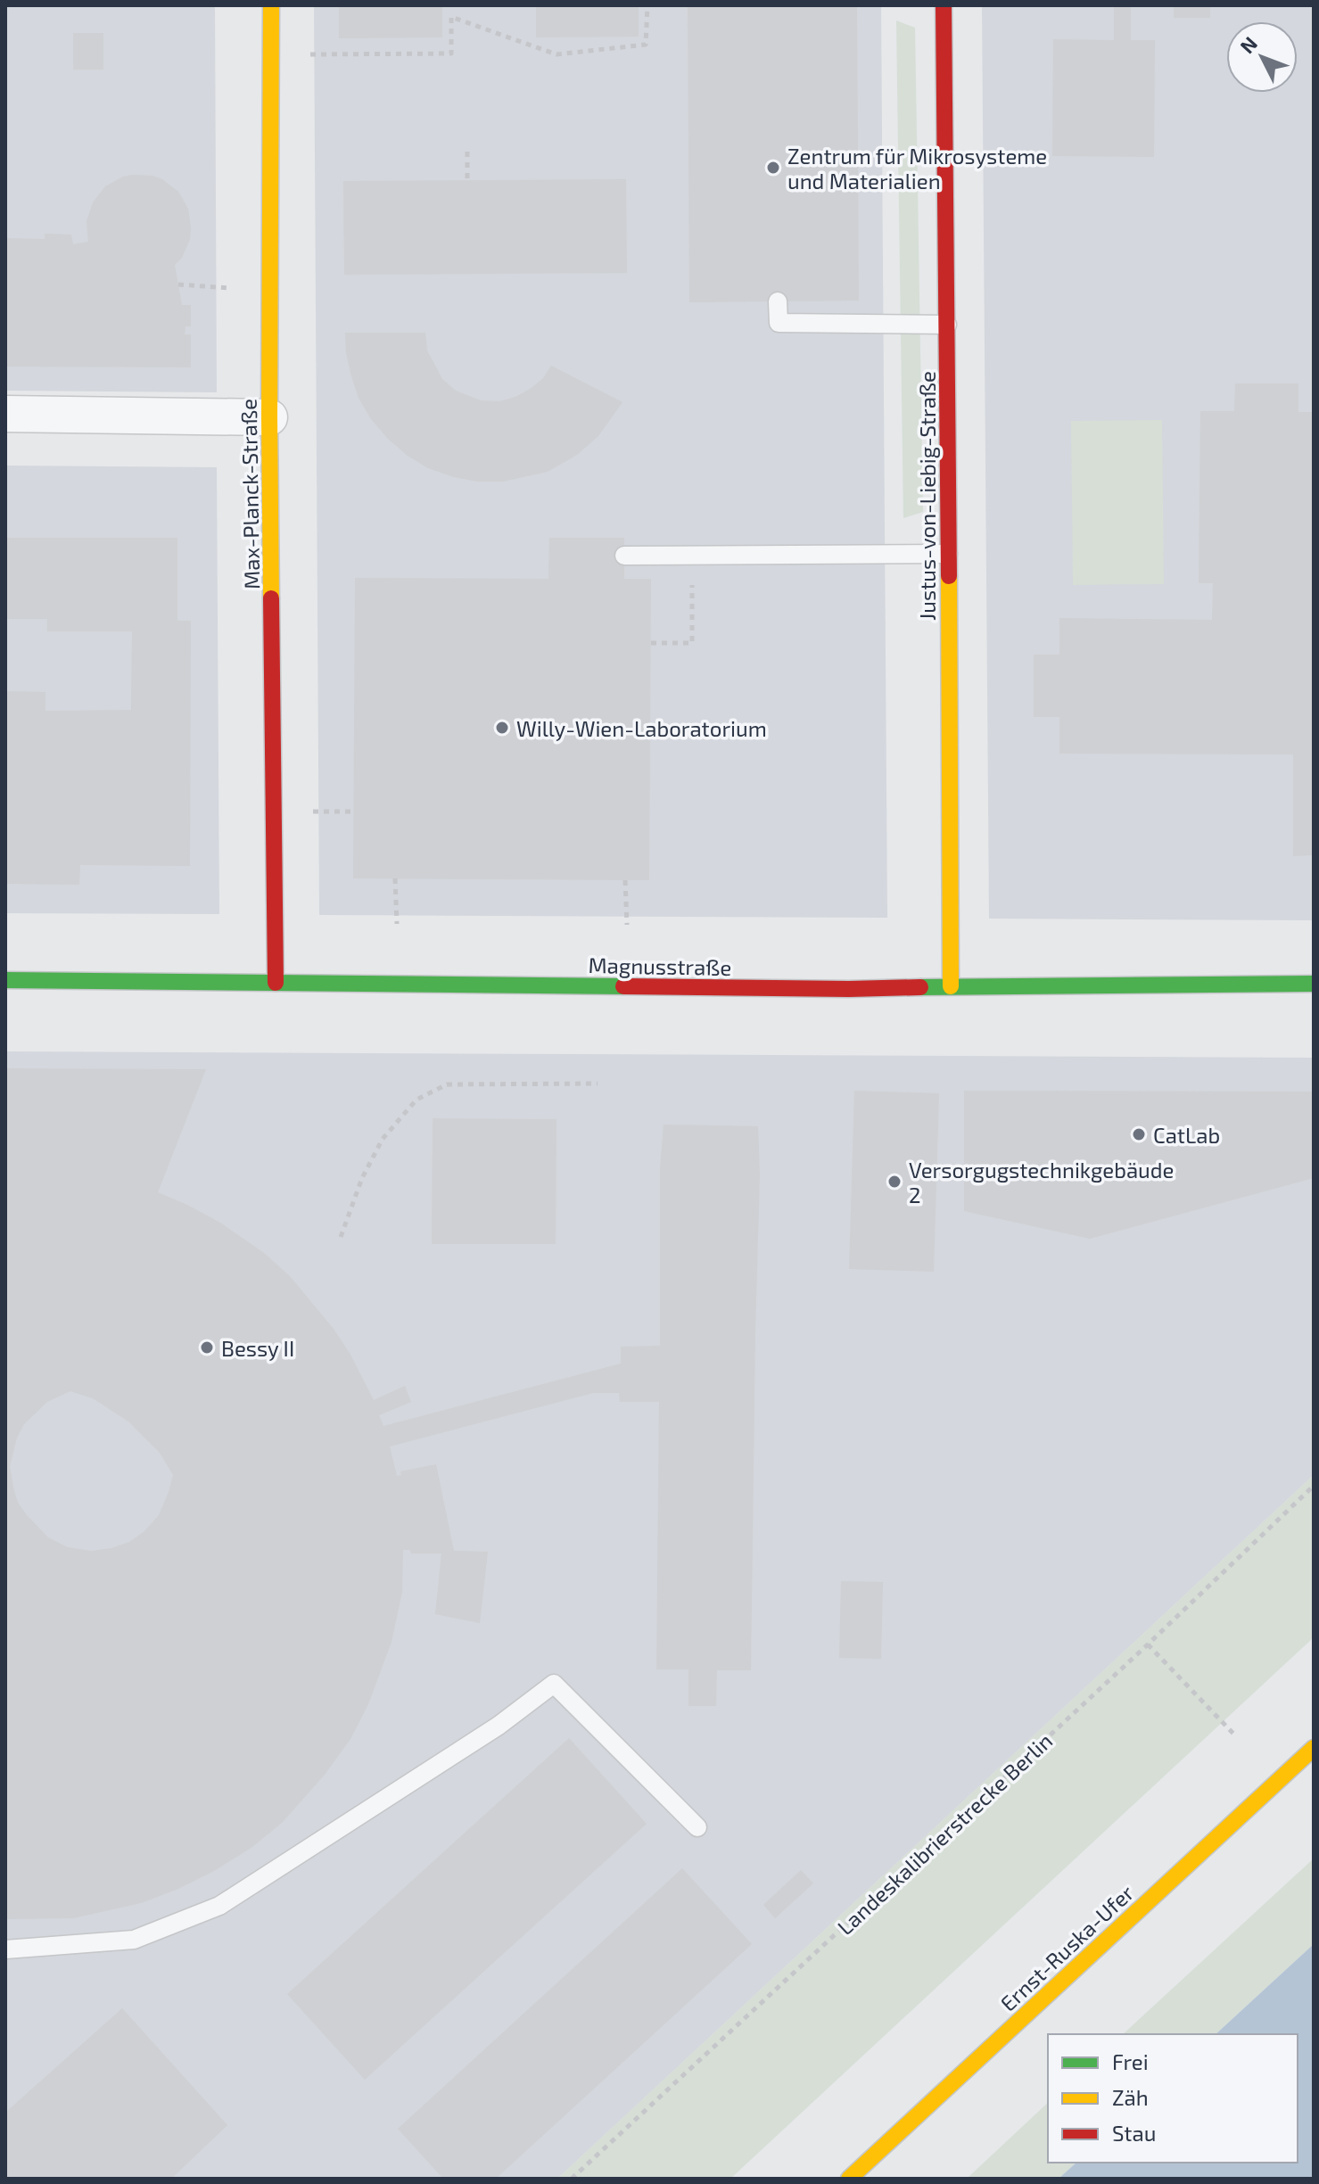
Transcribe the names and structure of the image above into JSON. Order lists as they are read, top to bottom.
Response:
{
  "streets": {
    "street": [
      "Max-Planck-Straße",
      "Justus-von-Liebig-Straße",
      "Magnusstraße",
      "Ernst-Ruska-Ufer"
    ],
    "path": ["Landeskalibrierstrecke Berlin"]
  },
  "crossings": [
    ["Max-Planck-Straße", "Magnusstraße"],
    ["Justus-von-Liebig-Straße", "Magnusstraße"]
  ],
  "places": [
    "Zentrum für Mikrosysteme und Materialien",
    "Willy-Wien-Laboratorium",
    "CatLab",
    "Versorgugstechnikgebäude 2",
    "Bessy II"
  ],
  "legend": ["Frei", "Zäh", "Stau"],
  "north": "top left"
}
